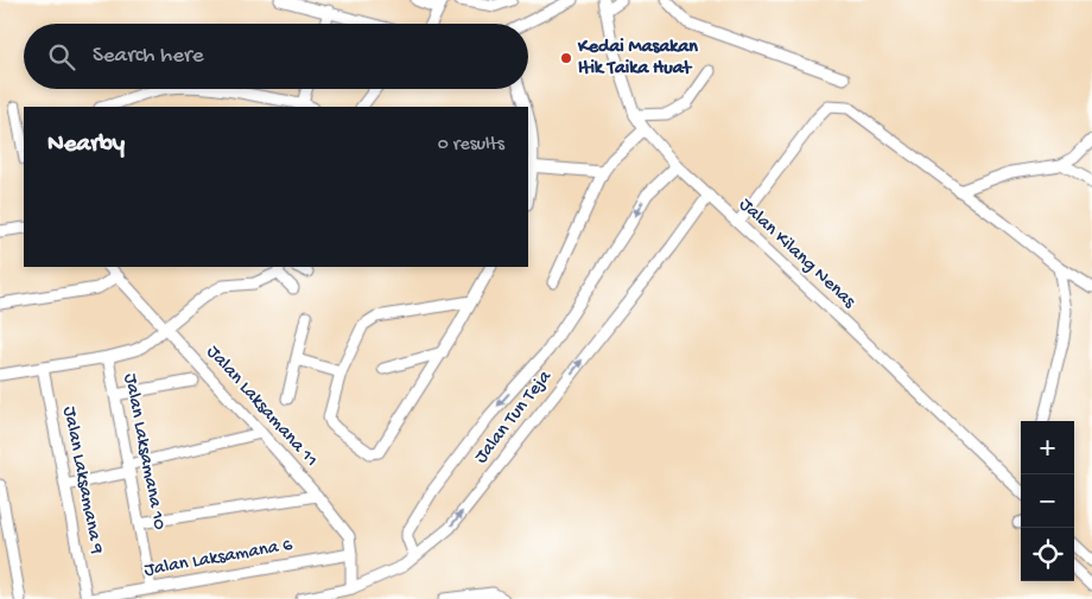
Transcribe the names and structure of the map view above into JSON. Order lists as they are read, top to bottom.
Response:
{
  "streets": {
    "street": [
      "Jalan Kilang Nenas",
      "Jalan Laksamana 11",
      "Jalan Tun Teja",
      "Jalan Laksamana 10",
      "Jalan Laksamana 9",
      "Jalan Laksamana 6"
    ]
  },
  "crossings": [
    ["Jalan Kilang Nenas", "Jalan Tun Teja"],
    ["Jalan Laksamana 11", "Jalan Tun Teja"],
    ["Jalan Laksamana 11", "Jalan Laksamana 6"],
    ["Jalan Laksamana 10", "Jalan Laksamana 6"]
  ],
  "places": ["Kedai Masakan Itik Taika Huat"],
  "page": {
    "search": "Search here",
    "heading": ["Nearby", "0 results"],
    "map_buttons": ["+", "−"]
  }
}
